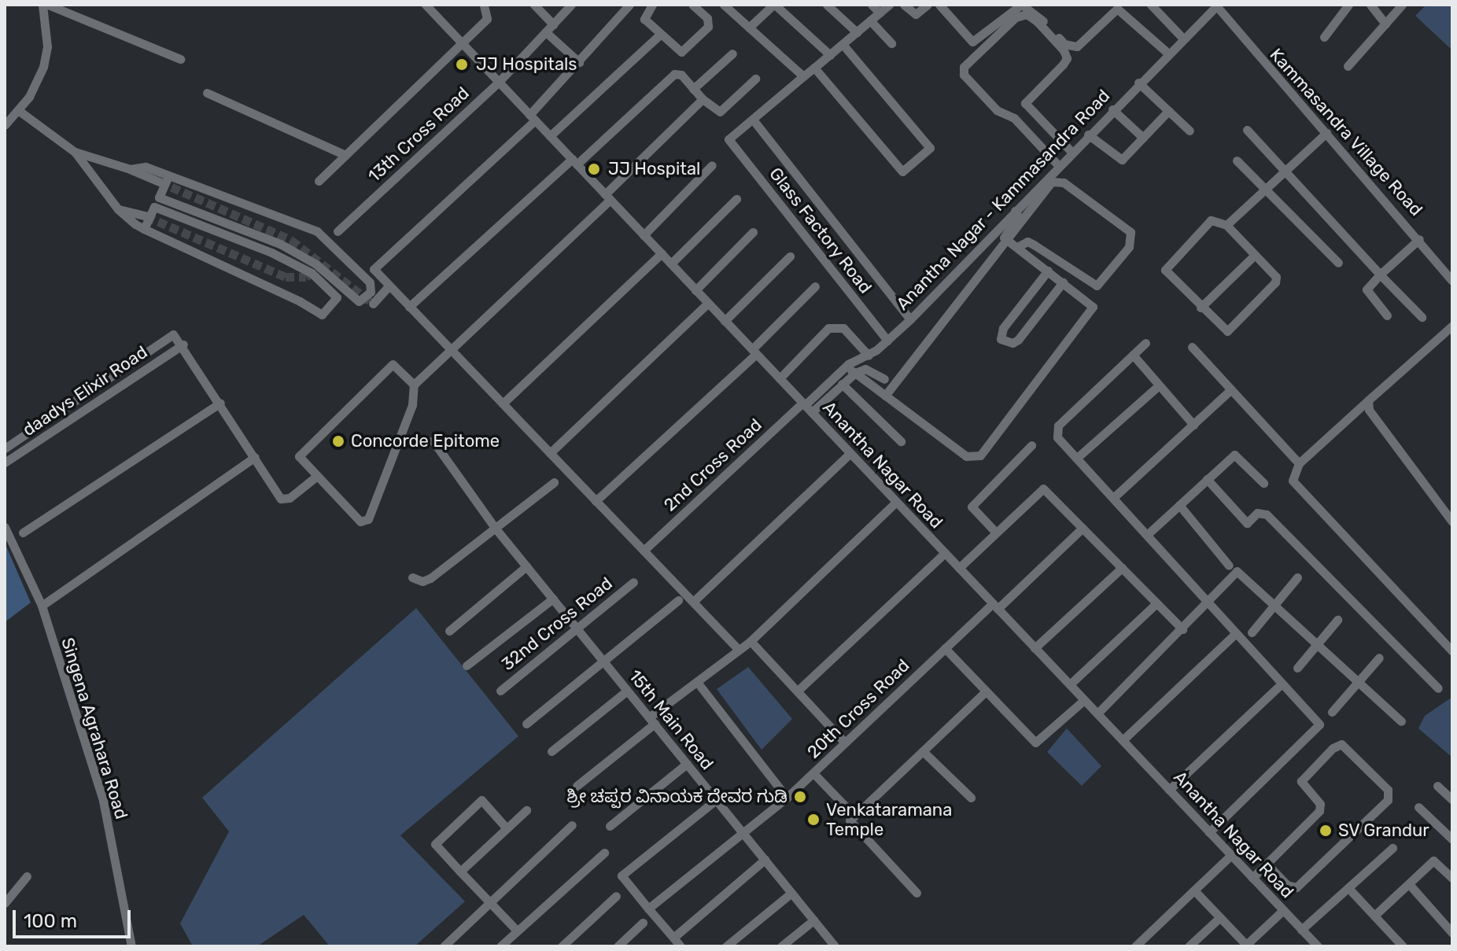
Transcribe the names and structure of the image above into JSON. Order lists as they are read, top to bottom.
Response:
{
  "streets": {
    "street": [
      "Kammasandra Village Road",
      "13th Cross Road",
      "Anantha Nagar - Kammasandra Road",
      "Glass Factory Road",
      "daadys Elixir Road",
      "2nd Cross Road",
      "Anantha Nagar Road",
      "32nd Cross Road",
      "20th Cross Road",
      "15th Main Road",
      "Singena Agrahara Road"
    ]
  },
  "crossings": [
    ["Kammasandra Village Road", "Anantha Nagar - Kammasandra Road"],
    ["13th Cross Road", "Anantha Nagar Road"],
    ["Anantha Nagar - Kammasandra Road", "Glass Factory Road"],
    ["Anantha Nagar - Kammasandra Road", "2nd Cross Road"],
    ["Anantha Nagar - Kammasandra Road", "Anantha Nagar Road"],
    ["2nd Cross Road", "Anantha Nagar Road"],
    ["Anantha Nagar Road", "20th Cross Road"],
    ["32nd Cross Road", "15th Main Road"],
    ["20th Cross Road", "15th Main Road"]
  ],
  "places": [
    "JJ Hospitals",
    "JJ Hospital",
    "Concorde Epitome",
    "ಶ್ರೀ ಚಪ್ಪರ ವಿನಾಯಕ ದೇವರ ಗುಡಿ",
    "Venkataramana Temple",
    "SV Grandur"
  ],
  "scale_bar": "100 m"
}
